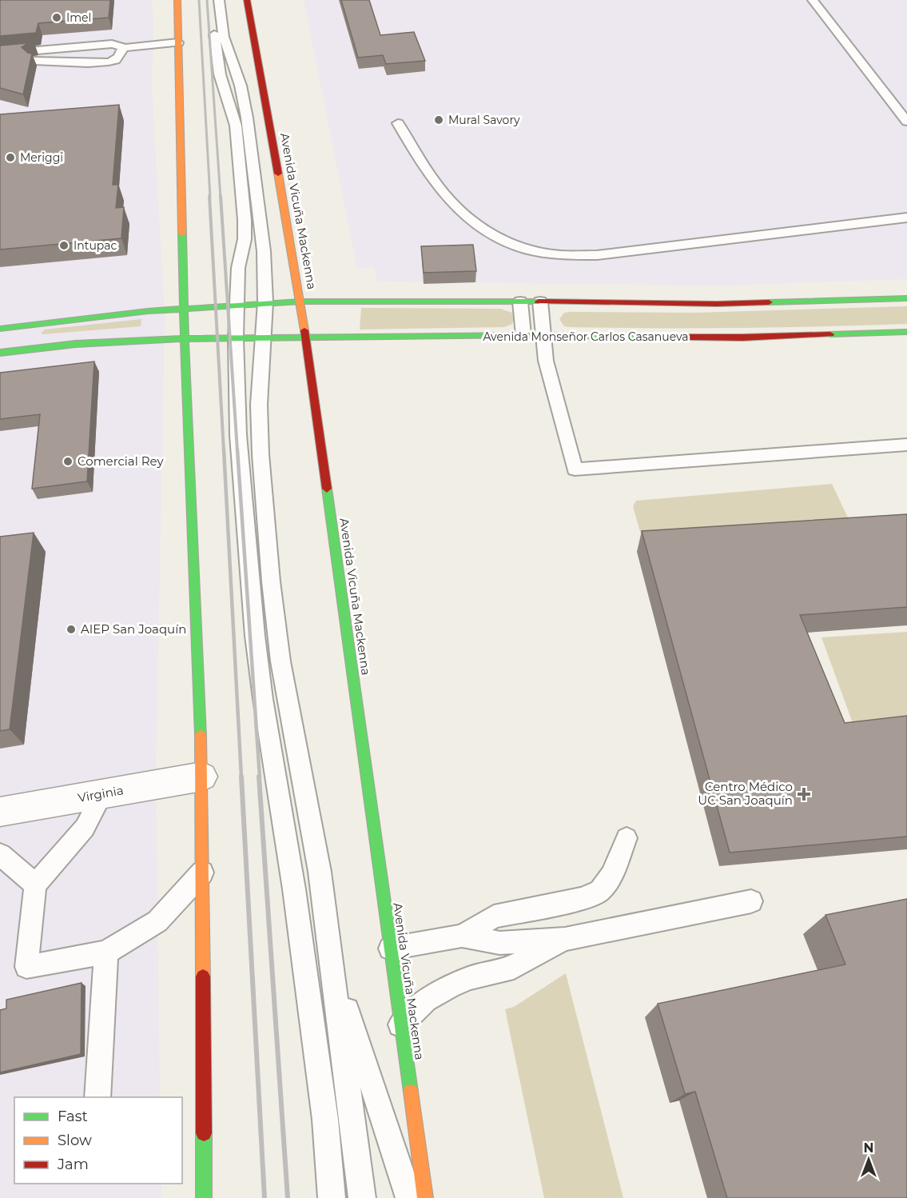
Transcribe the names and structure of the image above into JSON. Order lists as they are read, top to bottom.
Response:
{
  "streets": {
    "main road": ["Avenida Vicuña Mackenna", "Avenida Monseñor Carlos Casanueva"],
    "street": ["Virginia"]
  },
  "crossings": [
    ["Avenida Vicuña Mackenna", "Avenida Monseñor Carlos Casanueva"]
  ],
  "places": {
    "other": [
      "Imel",
      "Mural Savory",
      "Meriggi",
      "Intupac",
      "Comercial Rey",
      "AIEP San Joaquín"
    ],
    "health": ["Centro Médico UC San Joaquín"]
  },
  "legend": ["Fast", "Slow", "Jam"],
  "north": "top"
}
